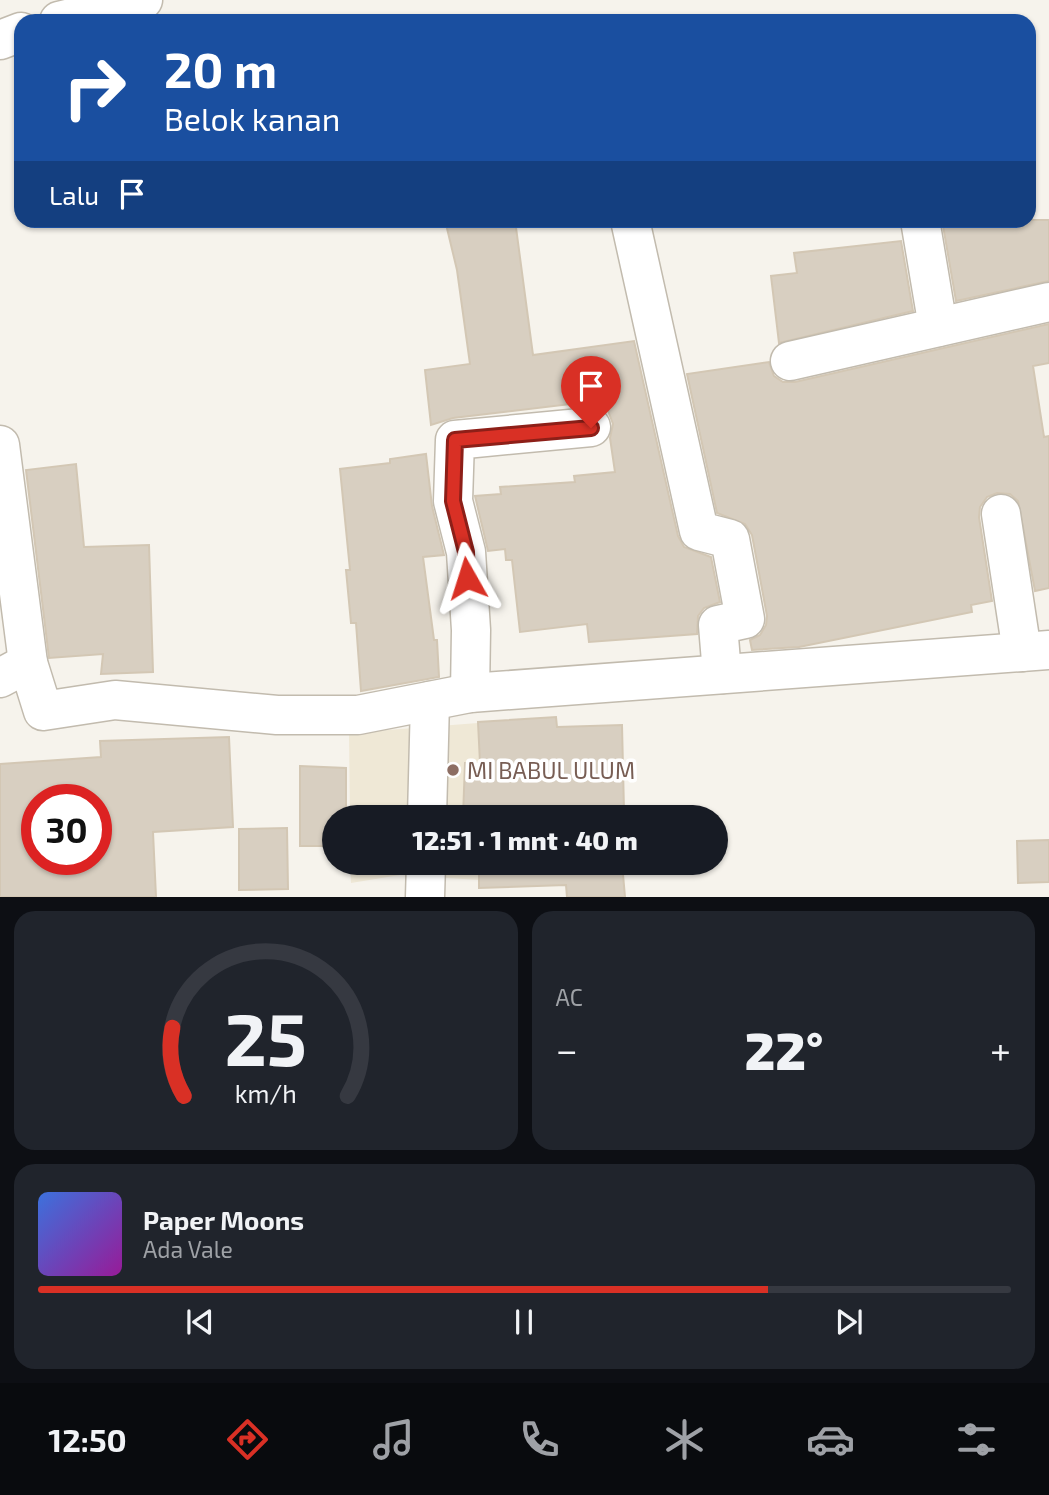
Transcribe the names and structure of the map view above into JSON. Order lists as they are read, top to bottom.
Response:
{
  "places": ["MI BABUL ULUM"],
  "page": {
    "turn": ["20 m", "Belok kanan"],
    "then": "Lalu",
    "limit": "30",
    "trip": "12:51 · 1 mnt · 40 m",
    "tile": "AC",
    "heat": ["−", "22°", "+"],
    "song": ["Paper Moons", "Ada Vale"],
    "tabs": "12:50",
    "gauge": ["25", "km/h"]
  }
}
